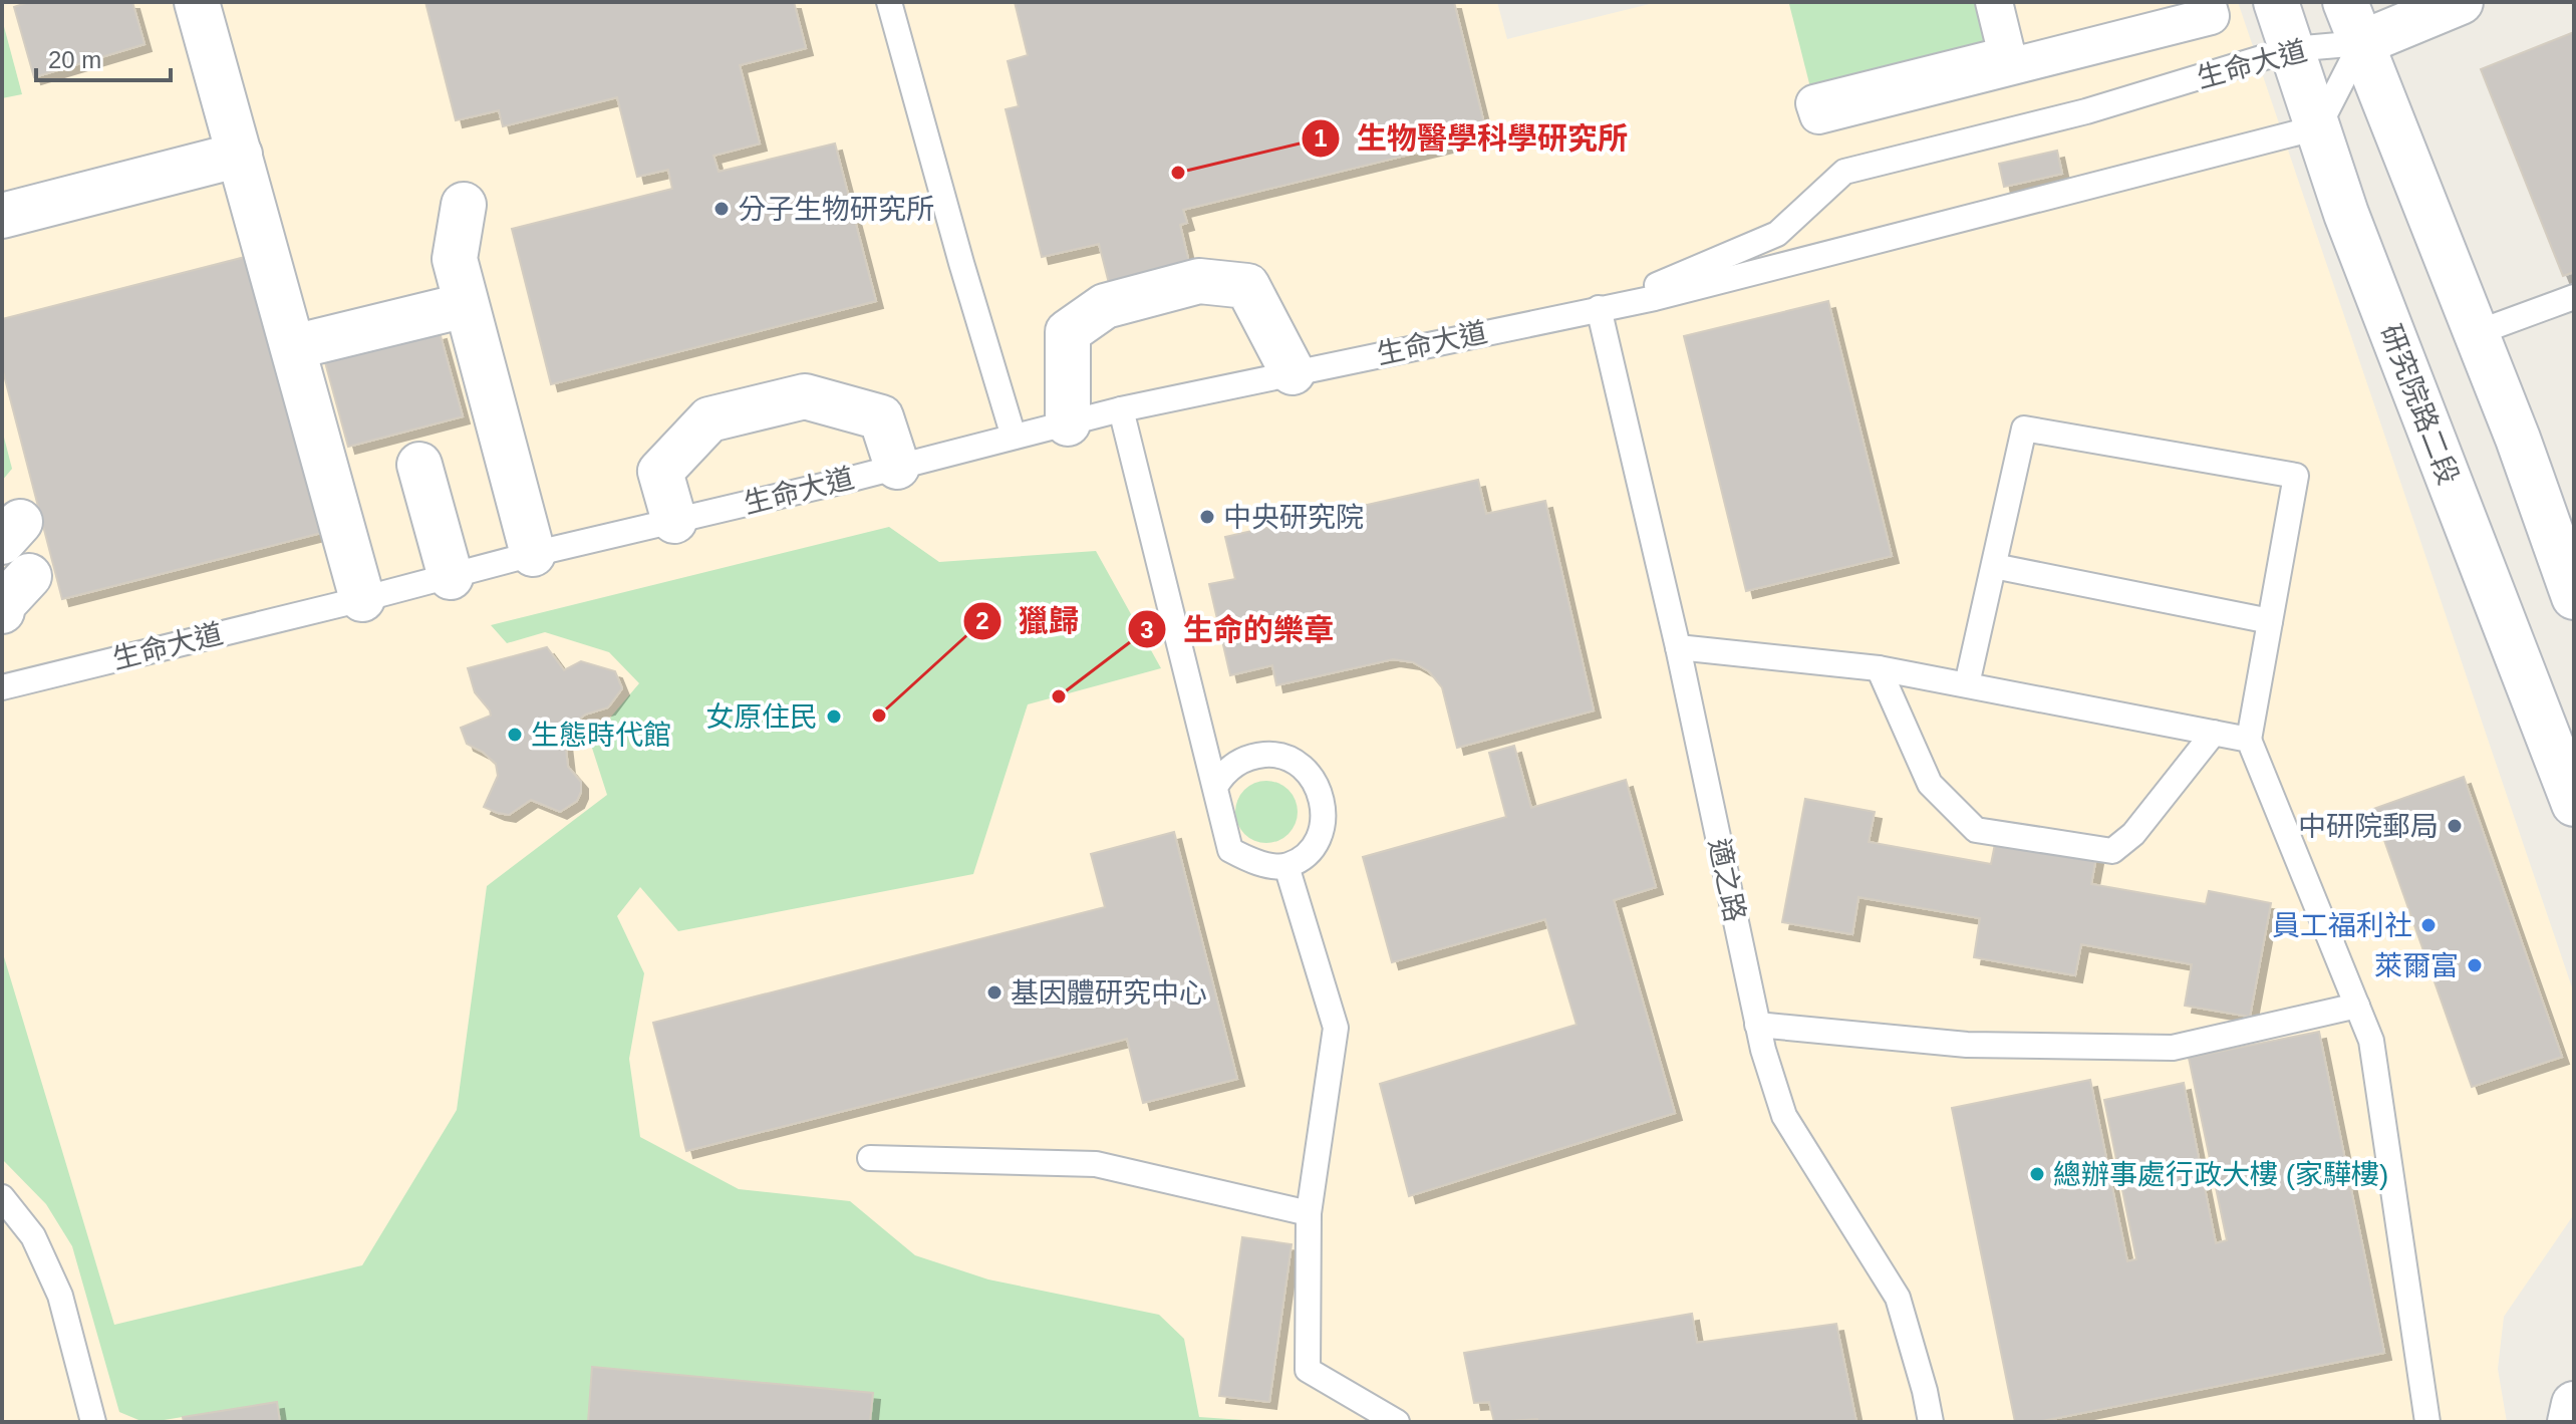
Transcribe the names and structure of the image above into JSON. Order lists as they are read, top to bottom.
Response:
{
  "streets": {
    "street": ["研究院路二段"],
    "lane": ["生命大道", "適之路"]
  },
  "crossings": [
    ["生命大道", "研究院路二段"],
    ["生命大道", "適之路"]
  ],
  "places": [
    "生物醫學科學研究所",
    "分子生物研究所",
    "中央研究院",
    "生命的樂章",
    "獵歸",
    "女原住民",
    "生態時代館",
    "中研院郵局",
    "員工福利社",
    "萊爾富",
    "基因體研究中心",
    "總辦事處行政大樓 (家驊樓)"
  ],
  "scale_bar": "20 m"
}
